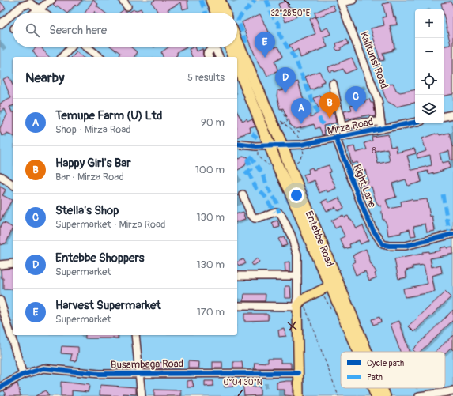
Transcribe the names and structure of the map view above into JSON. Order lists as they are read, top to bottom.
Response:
{
  "streets": {
    "highway": ["Entebbe Road"],
    "street": [
      "Kalitunsi Road",
      "Mirza Road",
      "Right Lane",
      "Busambaga Road"
    ]
  },
  "crossings": [
    ["Kalitunsi Road", "Mirza Road"],
    ["Mirza Road", "Right Lane"],
    ["Mirza Road", "Entebbe Road"]
  ],
  "house_numbers": ["8"],
  "legend": ["Cycle path", "Path"],
  "page": {
    "map_buttons": ["+", "−"],
    "search": "Search here",
    "pins": [
      "E",
      "D",
      "C",
      "B",
      "A"
    ],
    "heading": ["Nearby", "5 results"],
    "list": [
      {
        "mark": "A",
        "name": "Temupe Farm (U) Ltd",
        "note": "Shop · Mirza Road",
        "value": "90 m"
      },
      {
        "mark": "B",
        "name": "Happy Girl's Bar",
        "note": "Bar · Mirza Road",
        "value": "100 m"
      },
      {
        "mark": "C",
        "name": "Stella's Shop",
        "note": "Supermarket · Mirza Road",
        "value": "130 m"
      },
      {
        "mark": "D",
        "name": "Entebbe Shoppers",
        "note": "Supermarket",
        "value": "130 m"
      },
      {
        "mark": "E",
        "name": "Harvest Supermarket",
        "note": "Supermarket",
        "value": "170 m"
      }
    ]
  },
  "coordinates": ["32°28'50\"E", "0°04'30\"N"]
}
